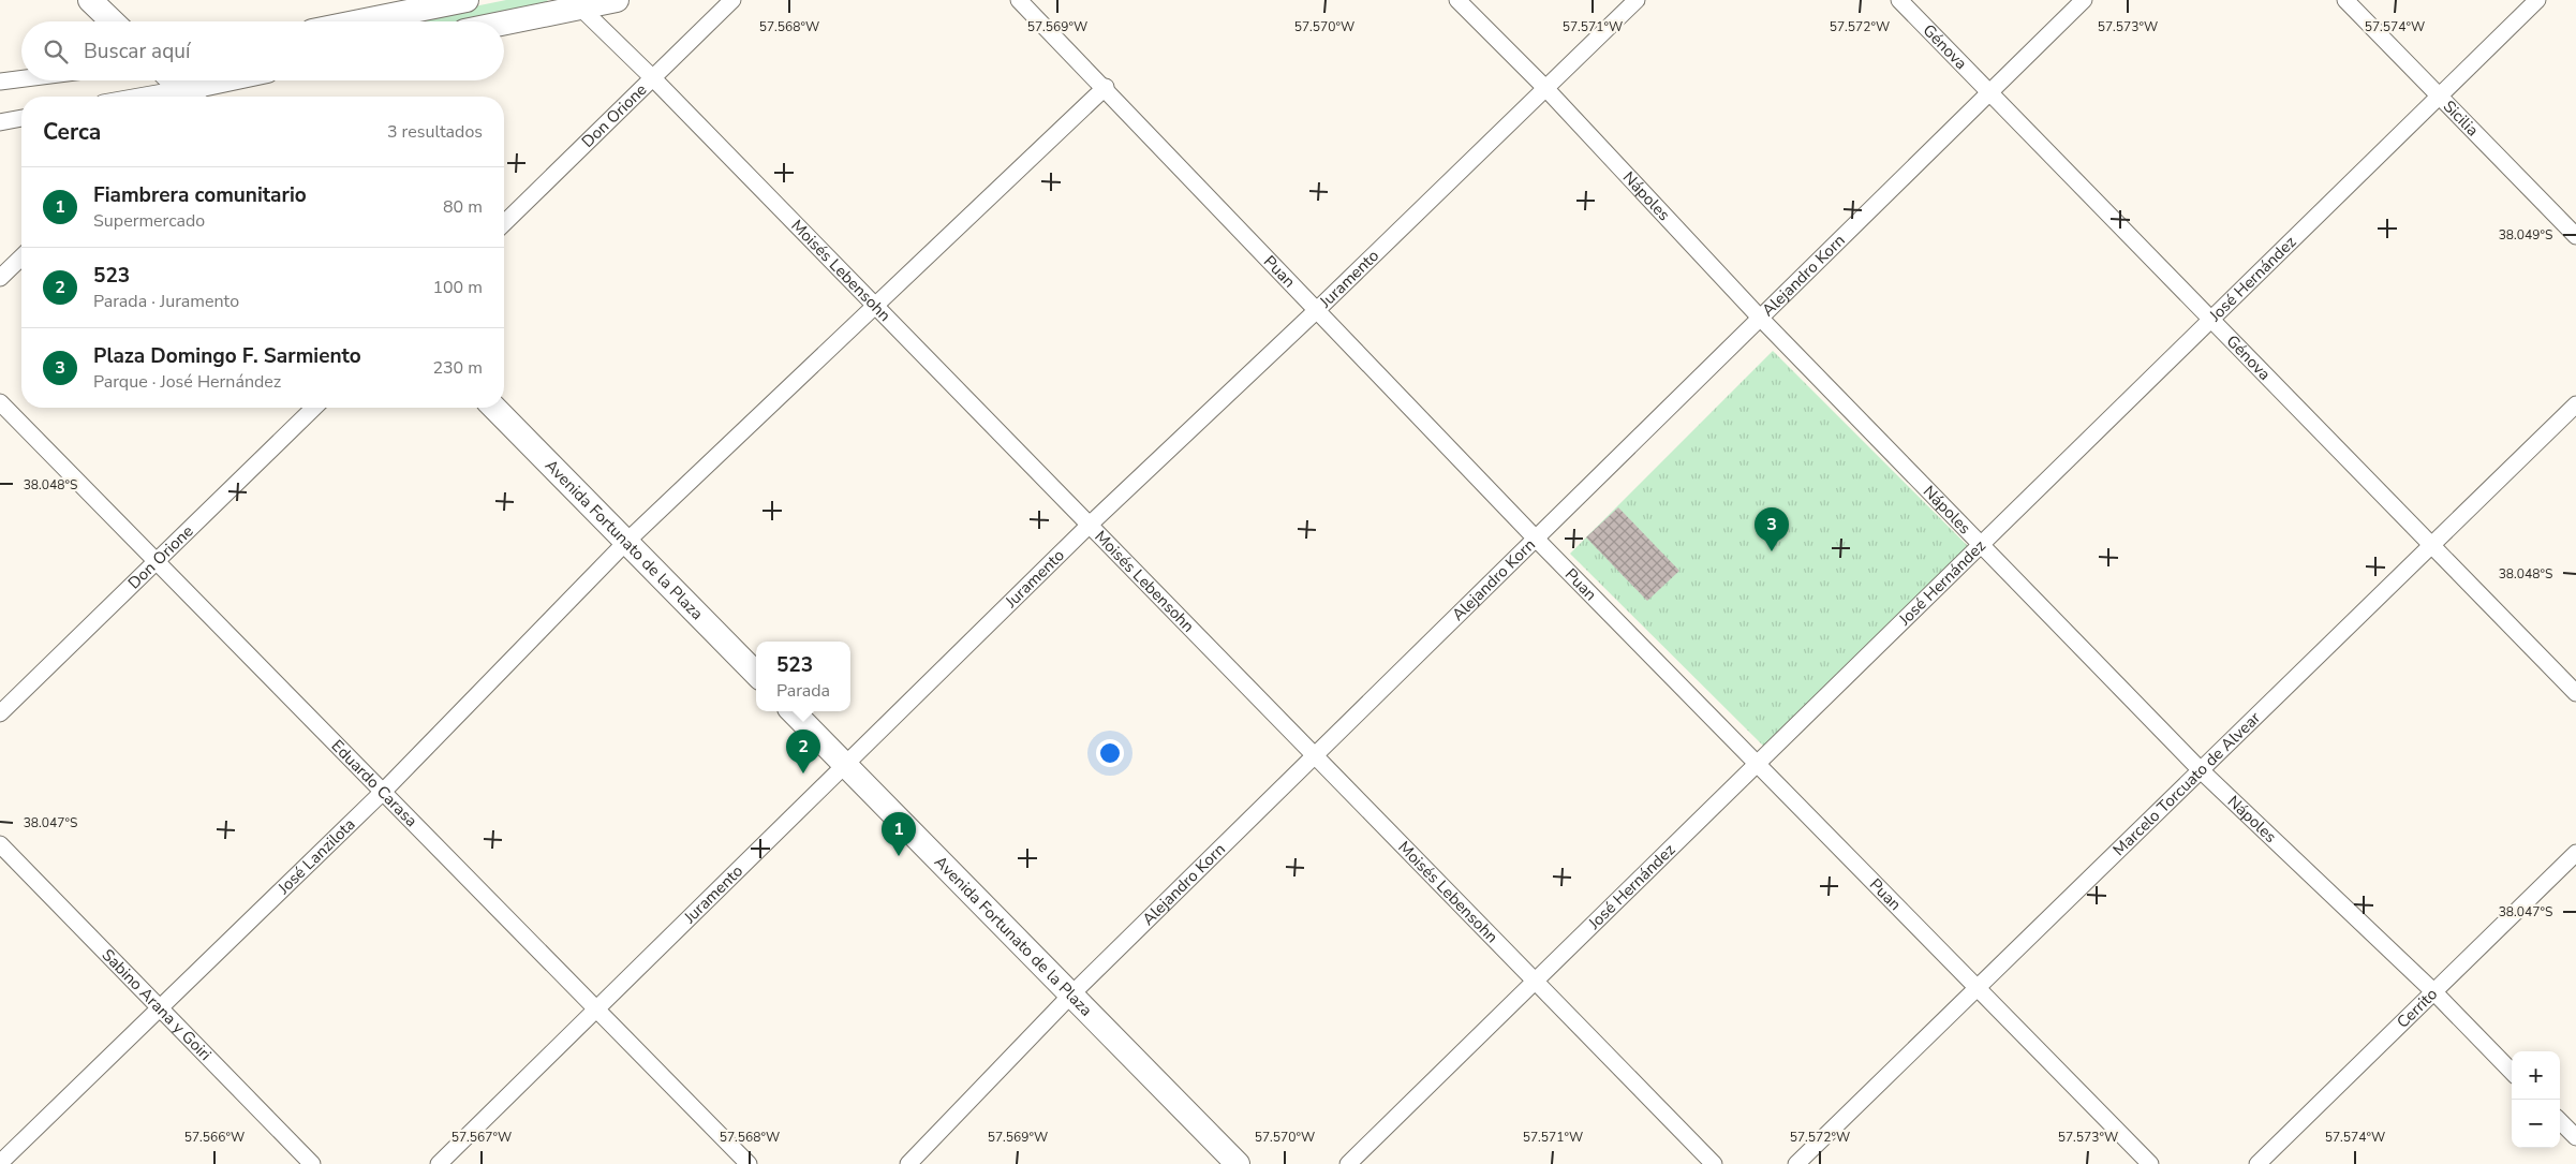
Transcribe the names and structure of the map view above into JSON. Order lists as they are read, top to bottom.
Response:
{
  "streets": {
    "main road": ["Avenida Fortunato de la Plaza"],
    "street": [
      "Génova",
      "Don Orione",
      "Sicilia",
      "Nápoles",
      "Moisés Lebensohn",
      "Puan",
      "Alejandro Korn",
      "José Hernández",
      "Juramento",
      "Eduardo Carasa",
      "Marcelo Torcuato de Alvear",
      "José Lanzilota",
      "Sabino Arana y Goiri",
      "Cerrito"
    ]
  },
  "crossings": [
    ["Génova", "Alejandro Korn"],
    ["Génova", "José Hernández"],
    ["Génova", "Marcelo Torcuato de Alvear"],
    ["Don Orione", "Moisés Lebensohn"],
    ["Don Orione", "Eduardo Carasa"],
    ["Sicilia", "José Hernández"],
    ["Nápoles", "Alejandro Korn"],
    ["Nápoles", "José Hernández"],
    ["Nápoles", "Juramento"],
    ["Nápoles", "Marcelo Torcuato de Alvear"],
    ["Nápoles", "Cerrito"],
    ["Moisés Lebensohn", "Alejandro Korn"],
    ["Moisés Lebensohn", "José Hernández"],
    ["Moisés Lebensohn", "Juramento"],
    ["Moisés Lebensohn", "José Lanzilota"],
    ["Puan", "Alejandro Korn"],
    ["Puan", "José Hernández"],
    ["Puan", "Juramento"],
    ["Puan", "Marcelo Torcuato de Alvear"],
    ["Puan", "José Lanzilota"],
    ["Alejandro Korn", "Avenida Fortunato de la Plaza"],
    ["Juramento", "Avenida Fortunato de la Plaza"],
    ["Juramento", "Eduardo Carasa"],
    ["Avenida Fortunato de la Plaza", "José Lanzilota"],
    ["Eduardo Carasa", "José Lanzilota"],
    ["José Lanzilota", "Sabino Arana y Goiri"]
  ],
  "page": {
    "search": "Buscar aquí",
    "heading": ["Cerca", "3 resultados"],
    "list": [
      {
        "mark": "1",
        "name": "Fiambrera comunitario",
        "note": "Supermercado",
        "value": "80 m"
      },
      {
        "mark": "2",
        "name": "523",
        "note": "Parada · Juramento",
        "value": "100 m"
      },
      {
        "mark": "3",
        "name": "Plaza Domingo F. Sarmiento",
        "note": "Parque · José Hernández",
        "value": "230 m"
      }
    ],
    "pins": ["3", "2", "1"],
    "popup": ["523", "Parada"],
    "map_buttons": ["+", "−"]
  },
  "coordinates": [
    "57.568°W",
    "57.569°W",
    "57.570°W",
    "57.571°W",
    "57.572°W",
    "57.573°W",
    "57.574°W",
    "38.049°S",
    "38.048°S",
    "38.047°S",
    "57.566°W",
    "57.567°W"
  ]
}
